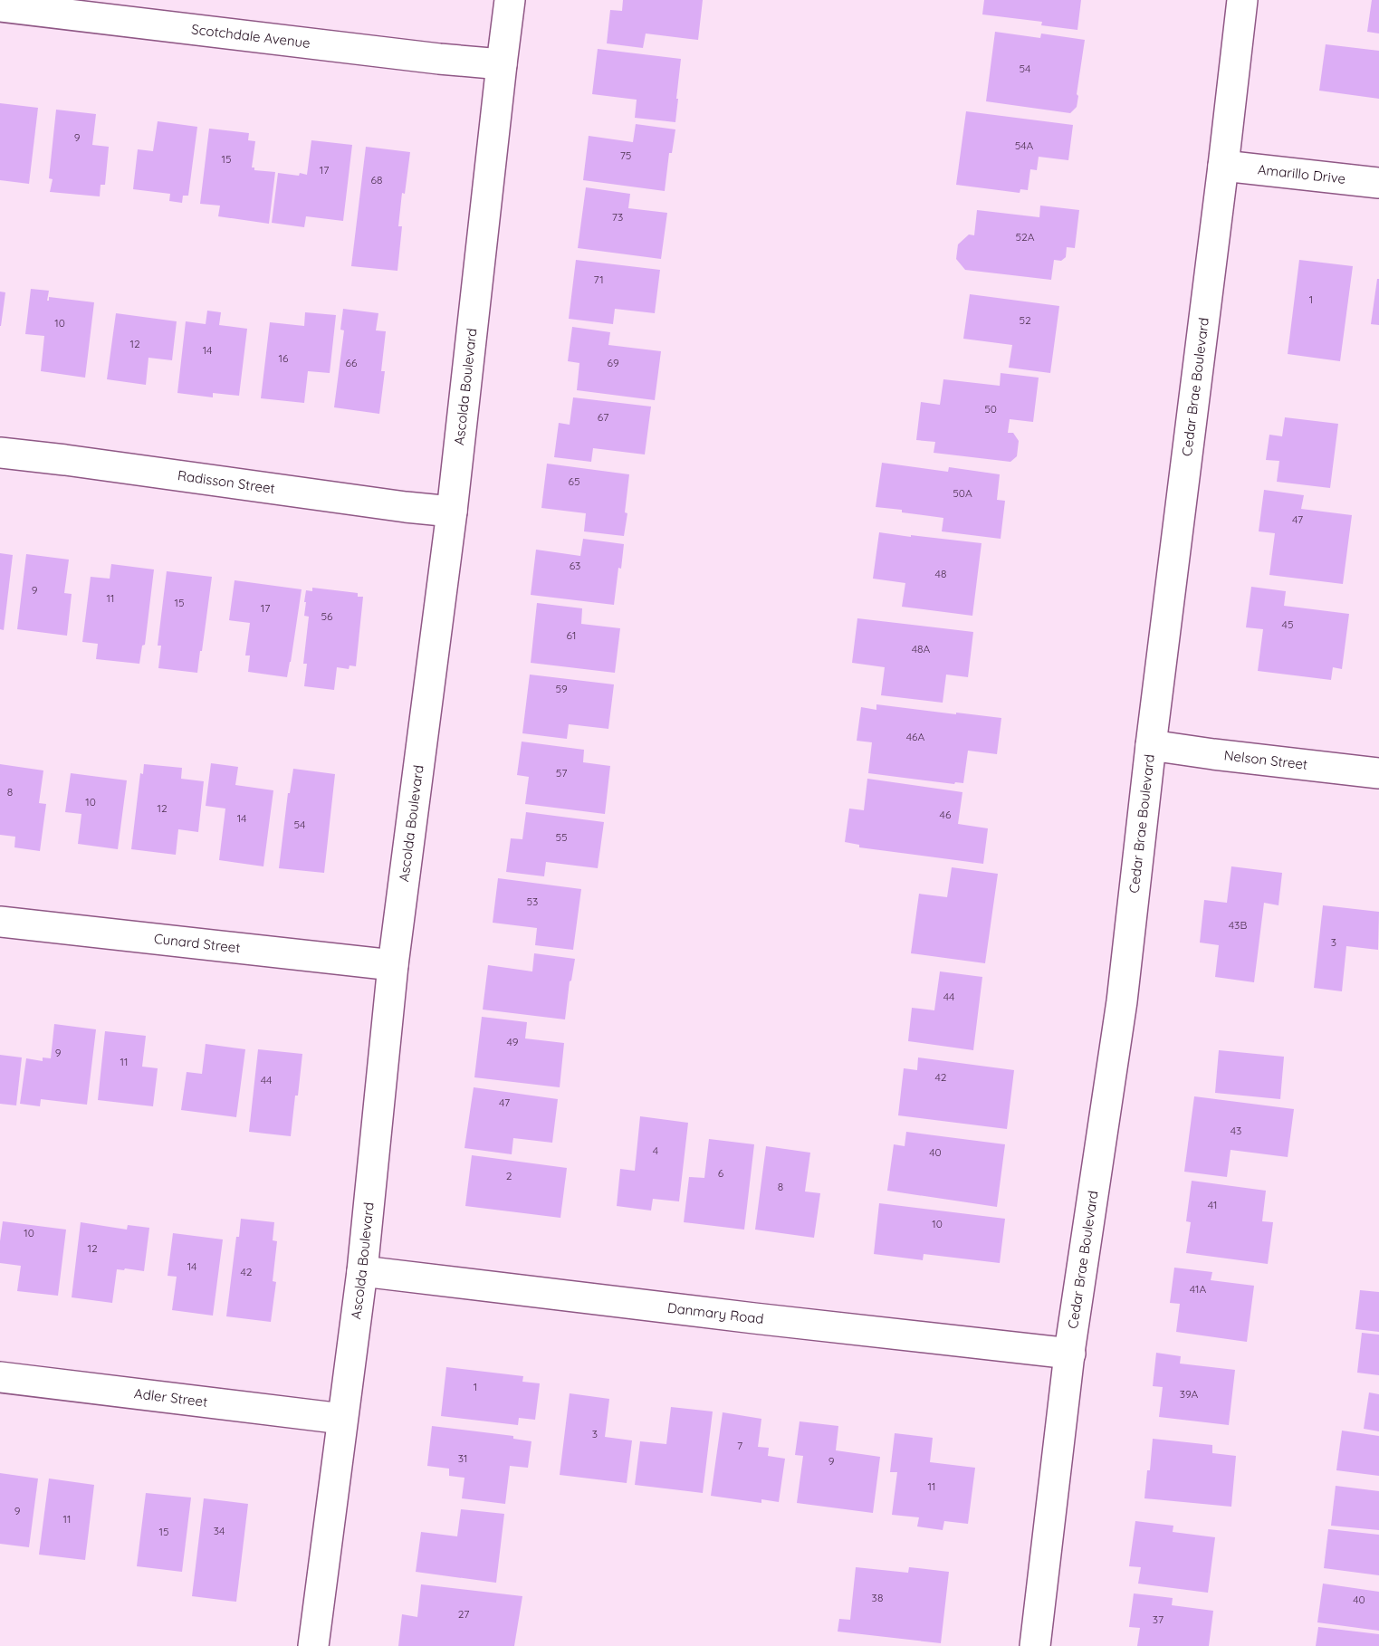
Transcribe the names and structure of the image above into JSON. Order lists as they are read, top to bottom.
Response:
{
  "streets": {
    "street": [
      "Scotchdale Avenue",
      "Amarillo Drive",
      "Ascolda Boulevard",
      "Cedar Brae Boulevard",
      "Radisson Street",
      "Nelson Street",
      "Cunard Street",
      "Danmary Road",
      "Adler Street"
    ]
  },
  "crossings": [
    ["Scotchdale Avenue", "Ascolda Boulevard"],
    ["Amarillo Drive", "Cedar Brae Boulevard"],
    ["Ascolda Boulevard", "Radisson Street"],
    ["Ascolda Boulevard", "Cunard Street"],
    ["Ascolda Boulevard", "Danmary Road"],
    ["Ascolda Boulevard", "Adler Street"],
    ["Cedar Brae Boulevard", "Nelson Street"],
    ["Cedar Brae Boulevard", "Danmary Road"]
  ],
  "house_numbers": [
    "54",
    "9",
    "54A",
    "75",
    "15",
    "17",
    "68",
    "73",
    "52A",
    "71",
    "1",
    "52",
    "10",
    "12",
    "14",
    "16",
    "66",
    "69",
    "50",
    "67",
    "65",
    "50A",
    "47",
    "63",
    "48",
    "9",
    "11",
    "15",
    "17",
    "56",
    "45",
    "61",
    "48A",
    "59",
    "46A",
    "57",
    "8",
    "10",
    "12",
    "46",
    "14",
    "54",
    "55",
    "53",
    "43B",
    "3",
    "44",
    "49",
    "9",
    "11",
    "42",
    "44",
    "47",
    "43",
    "4",
    "40",
    "6",
    "2",
    "8",
    "41",
    "10",
    "10",
    "12",
    "14",
    "42",
    "41A",
    "1",
    "39A",
    "3",
    "7",
    "31",
    "9",
    "11",
    "9",
    "11",
    "34",
    "15",
    "38",
    "40",
    "27",
    "37"
  ]
}
